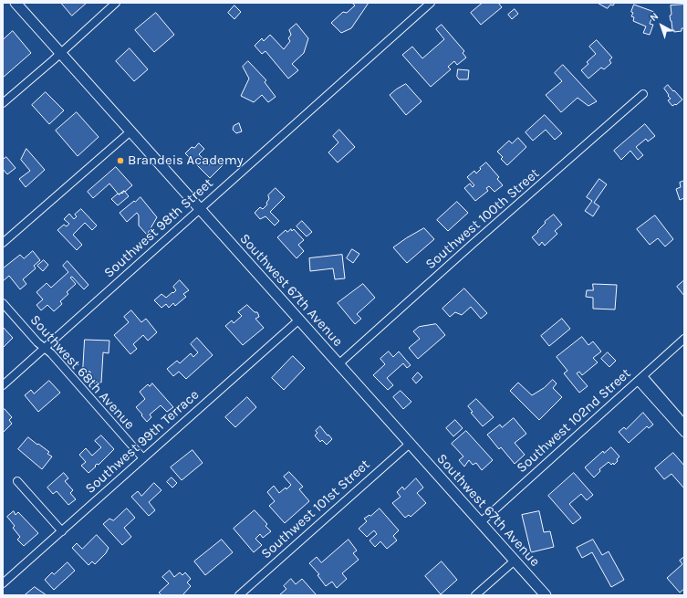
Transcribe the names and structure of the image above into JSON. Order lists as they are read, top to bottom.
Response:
{
  "streets": {
    "main road": ["Southwest 67th Avenue"],
    "street": [
      "Southwest 100th Street",
      "Southwest 98th Street",
      "Southwest 68th Avenue",
      "Southwest 102nd Street",
      "Southwest 99th Terrace",
      "Southwest 101st Street"
    ]
  },
  "crossings": [
    ["Southwest 100th Street", "Southwest 67th Avenue"],
    ["Southwest 98th Street", "Southwest 67th Avenue"],
    ["Southwest 98th Street", "Southwest 68th Avenue"],
    ["Southwest 67th Avenue", "Southwest 102nd Street"],
    ["Southwest 67th Avenue", "Southwest 99th Terrace"],
    ["Southwest 67th Avenue", "Southwest 101st Street"],
    ["Southwest 68th Avenue", "Southwest 99th Terrace"]
  ],
  "places": ["Brandeis Academy"],
  "north": "top left"
}
